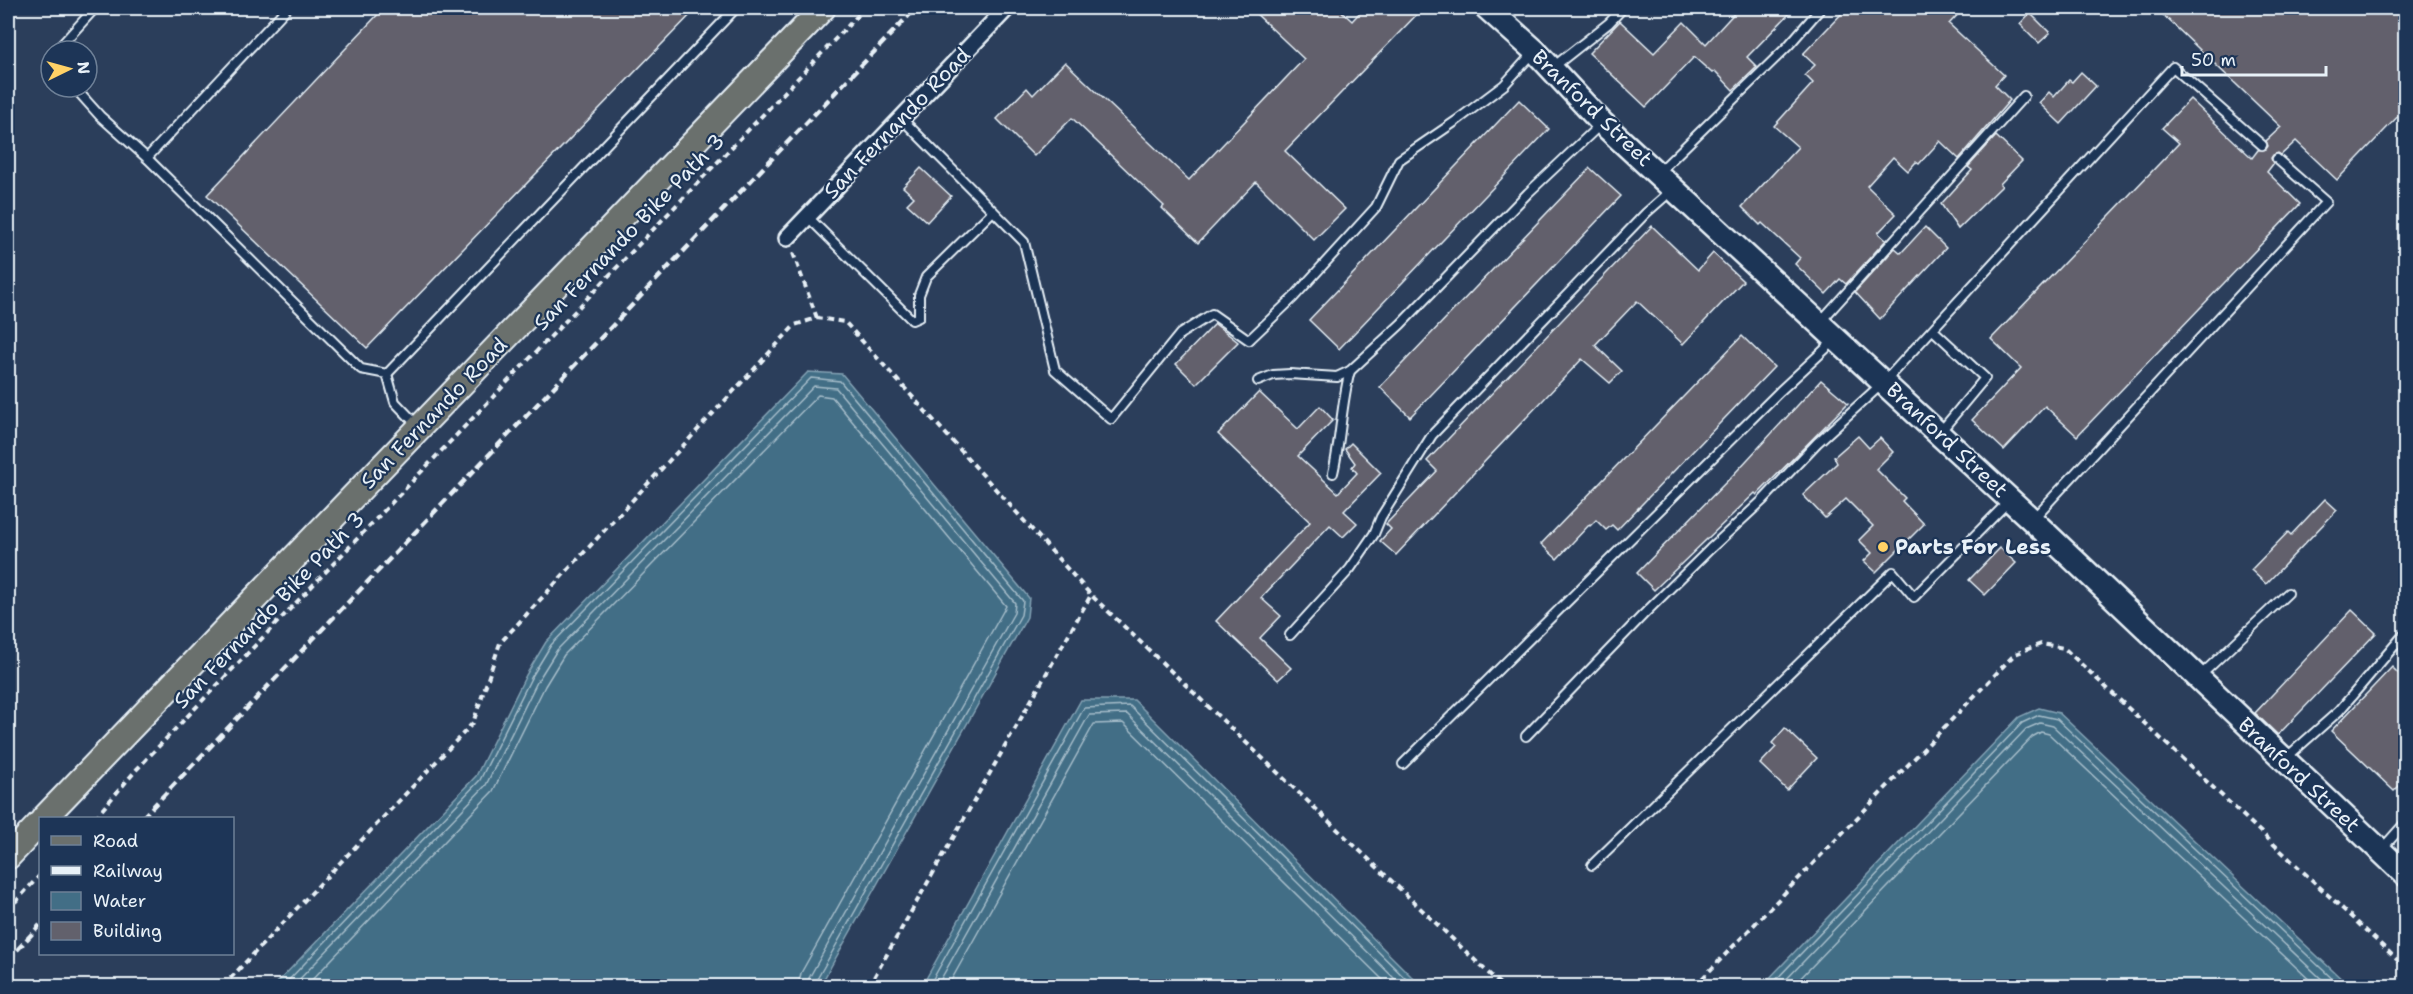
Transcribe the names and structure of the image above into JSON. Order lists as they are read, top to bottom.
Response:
{
  "streets": {
    "main road": ["Branford Street", "San Fernando Road"],
    "path": ["San Fernando Bike Path 3"]
  },
  "places": ["Parts For Less"],
  "legend": [
    "Road",
    "Railway",
    "Water",
    "Building"
  ],
  "scale_bar": "50 m",
  "north": "right"
}
